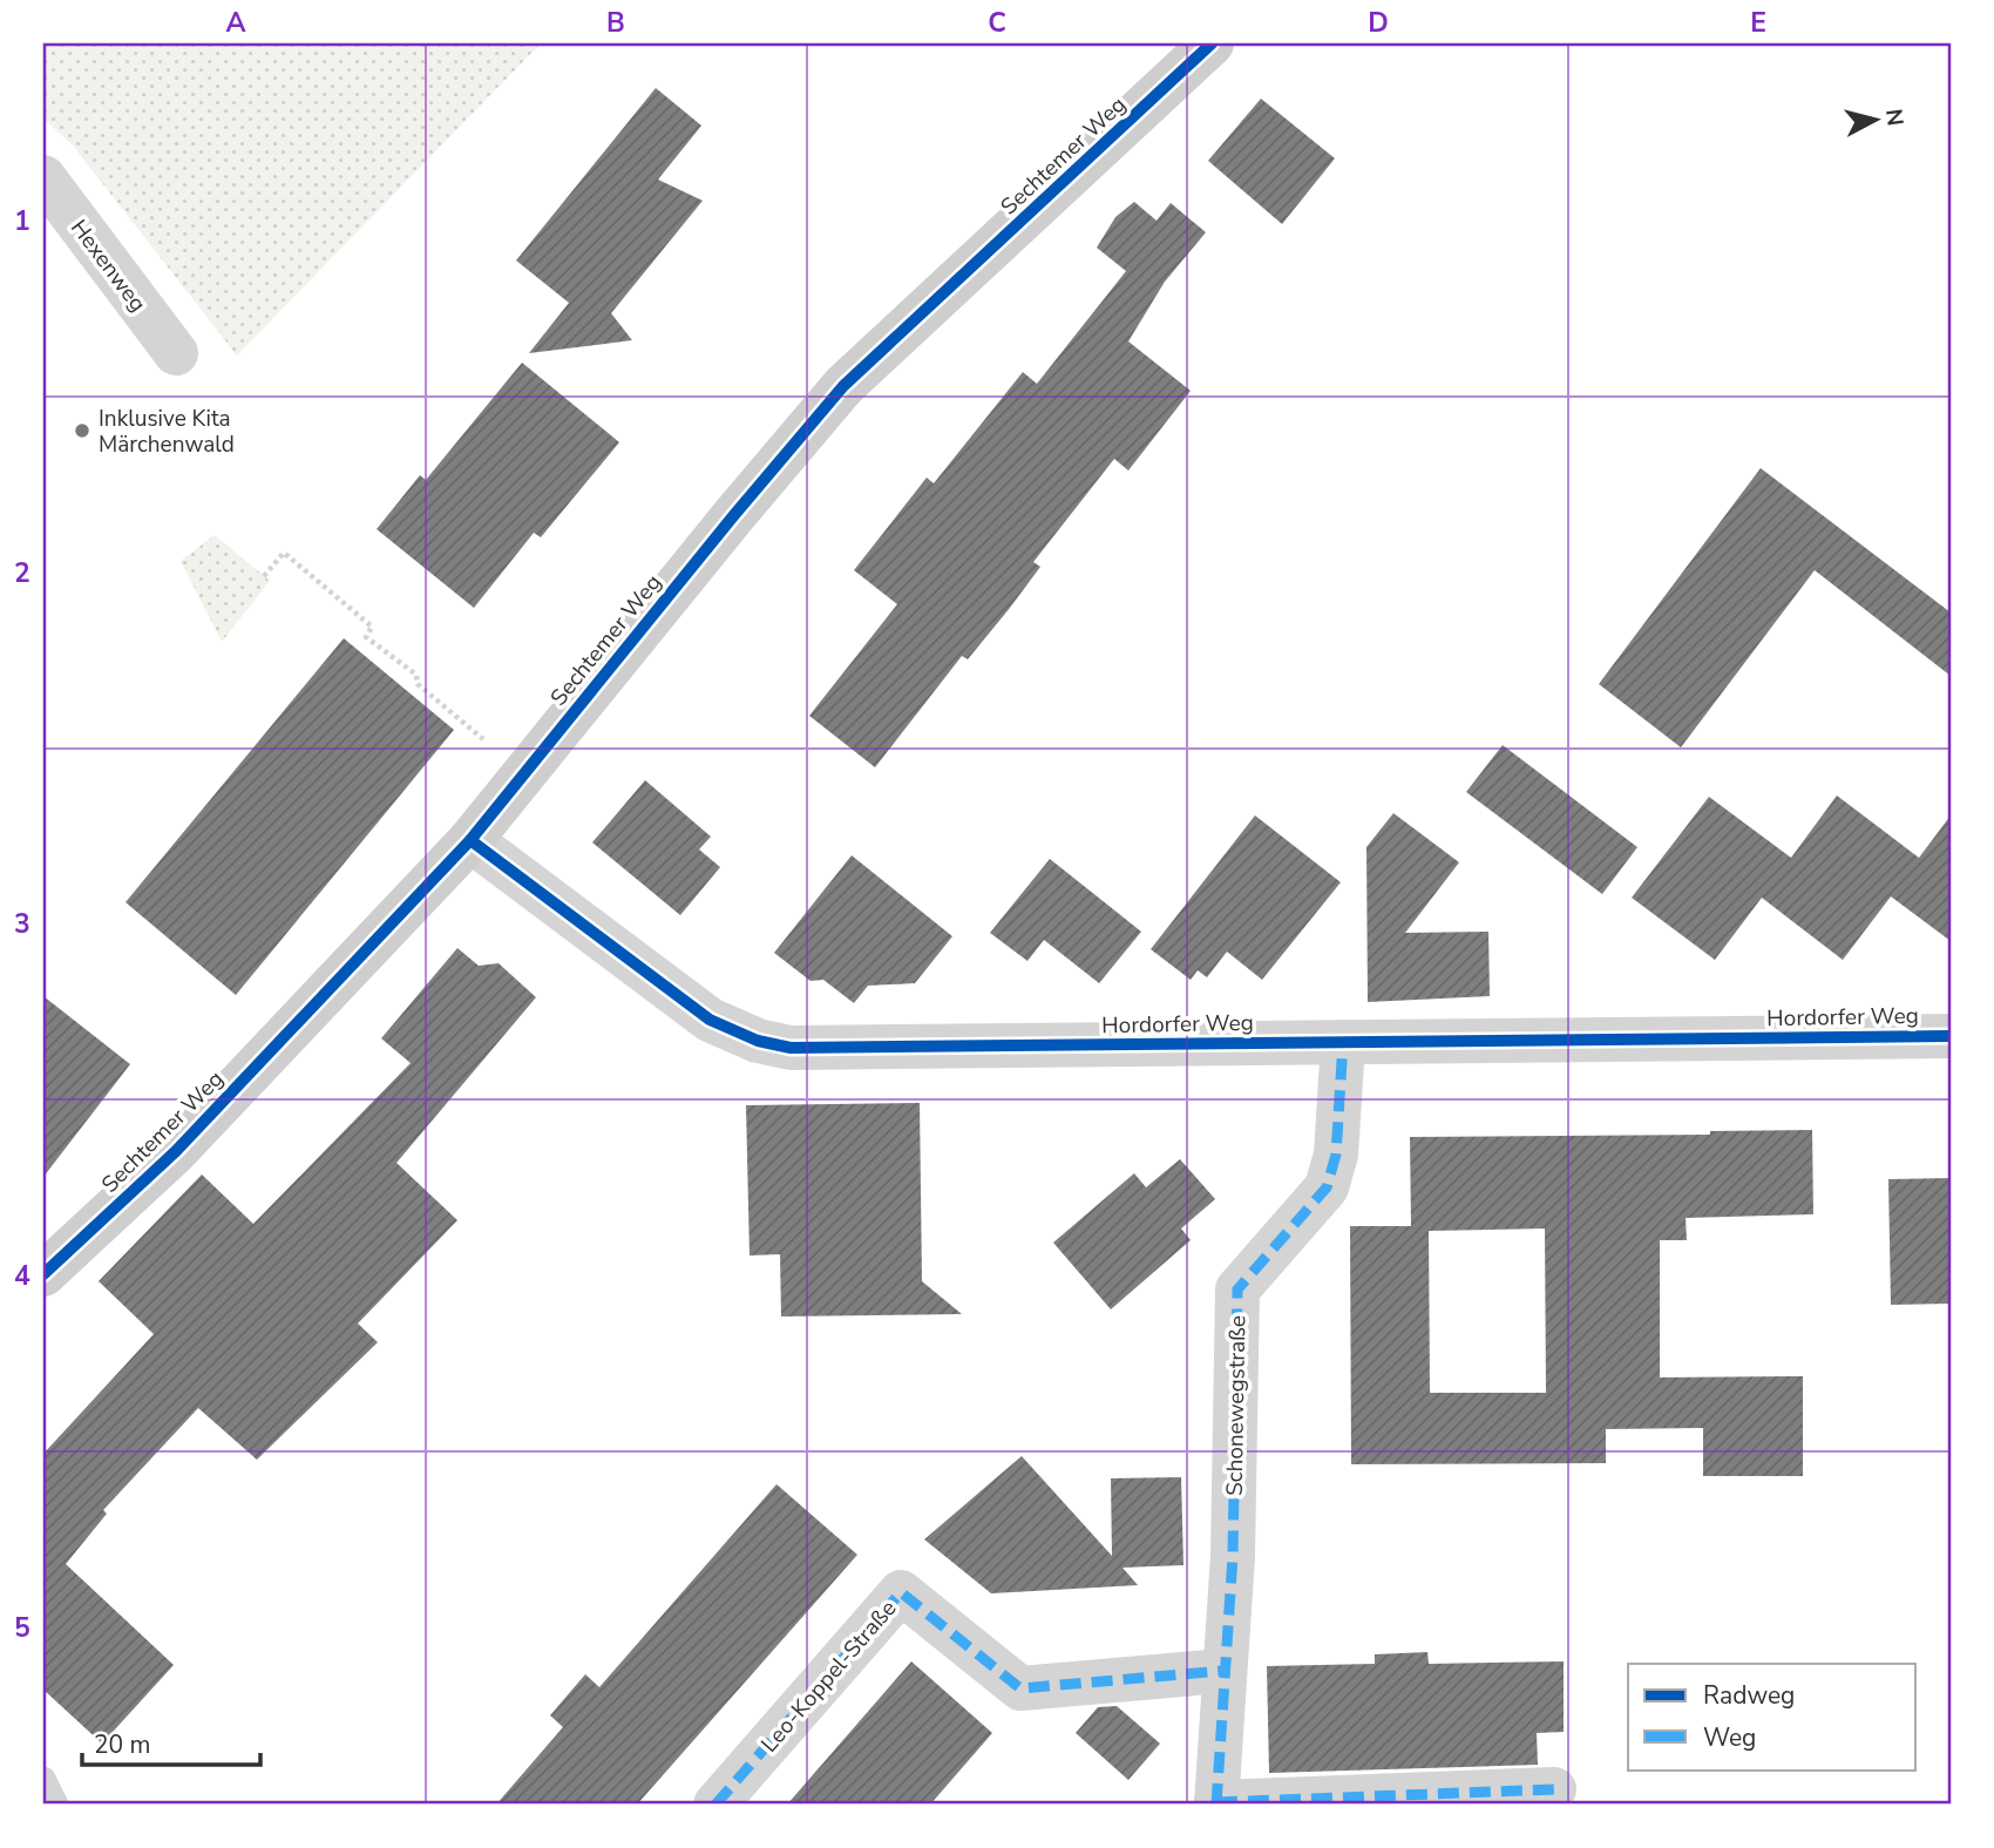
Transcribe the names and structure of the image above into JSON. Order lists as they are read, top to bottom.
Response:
{
  "streets": {
    "street": [
      "Sechtemer Weg",
      "Hexenweg",
      "Hordorfer Weg",
      "Schonewegstraße",
      "Leo-Koppel-Straße"
    ]
  },
  "crossings": [
    ["Sechtemer Weg", "Hordorfer Weg"],
    ["Hordorfer Weg", "Schonewegstraße"],
    ["Schonewegstraße", "Leo-Koppel-Straße"]
  ],
  "places": ["Inklusive Kita Märchenwald"],
  "legend": ["Radweg", "Weg"],
  "scale_bar": "20 m",
  "north": "right",
  "grid": {
    "columns": [
      "A",
      "B",
      "C",
      "D",
      "E"
    ],
    "rows": [
      "1",
      "2",
      "3",
      "4",
      "5"
    ]
  }
}
